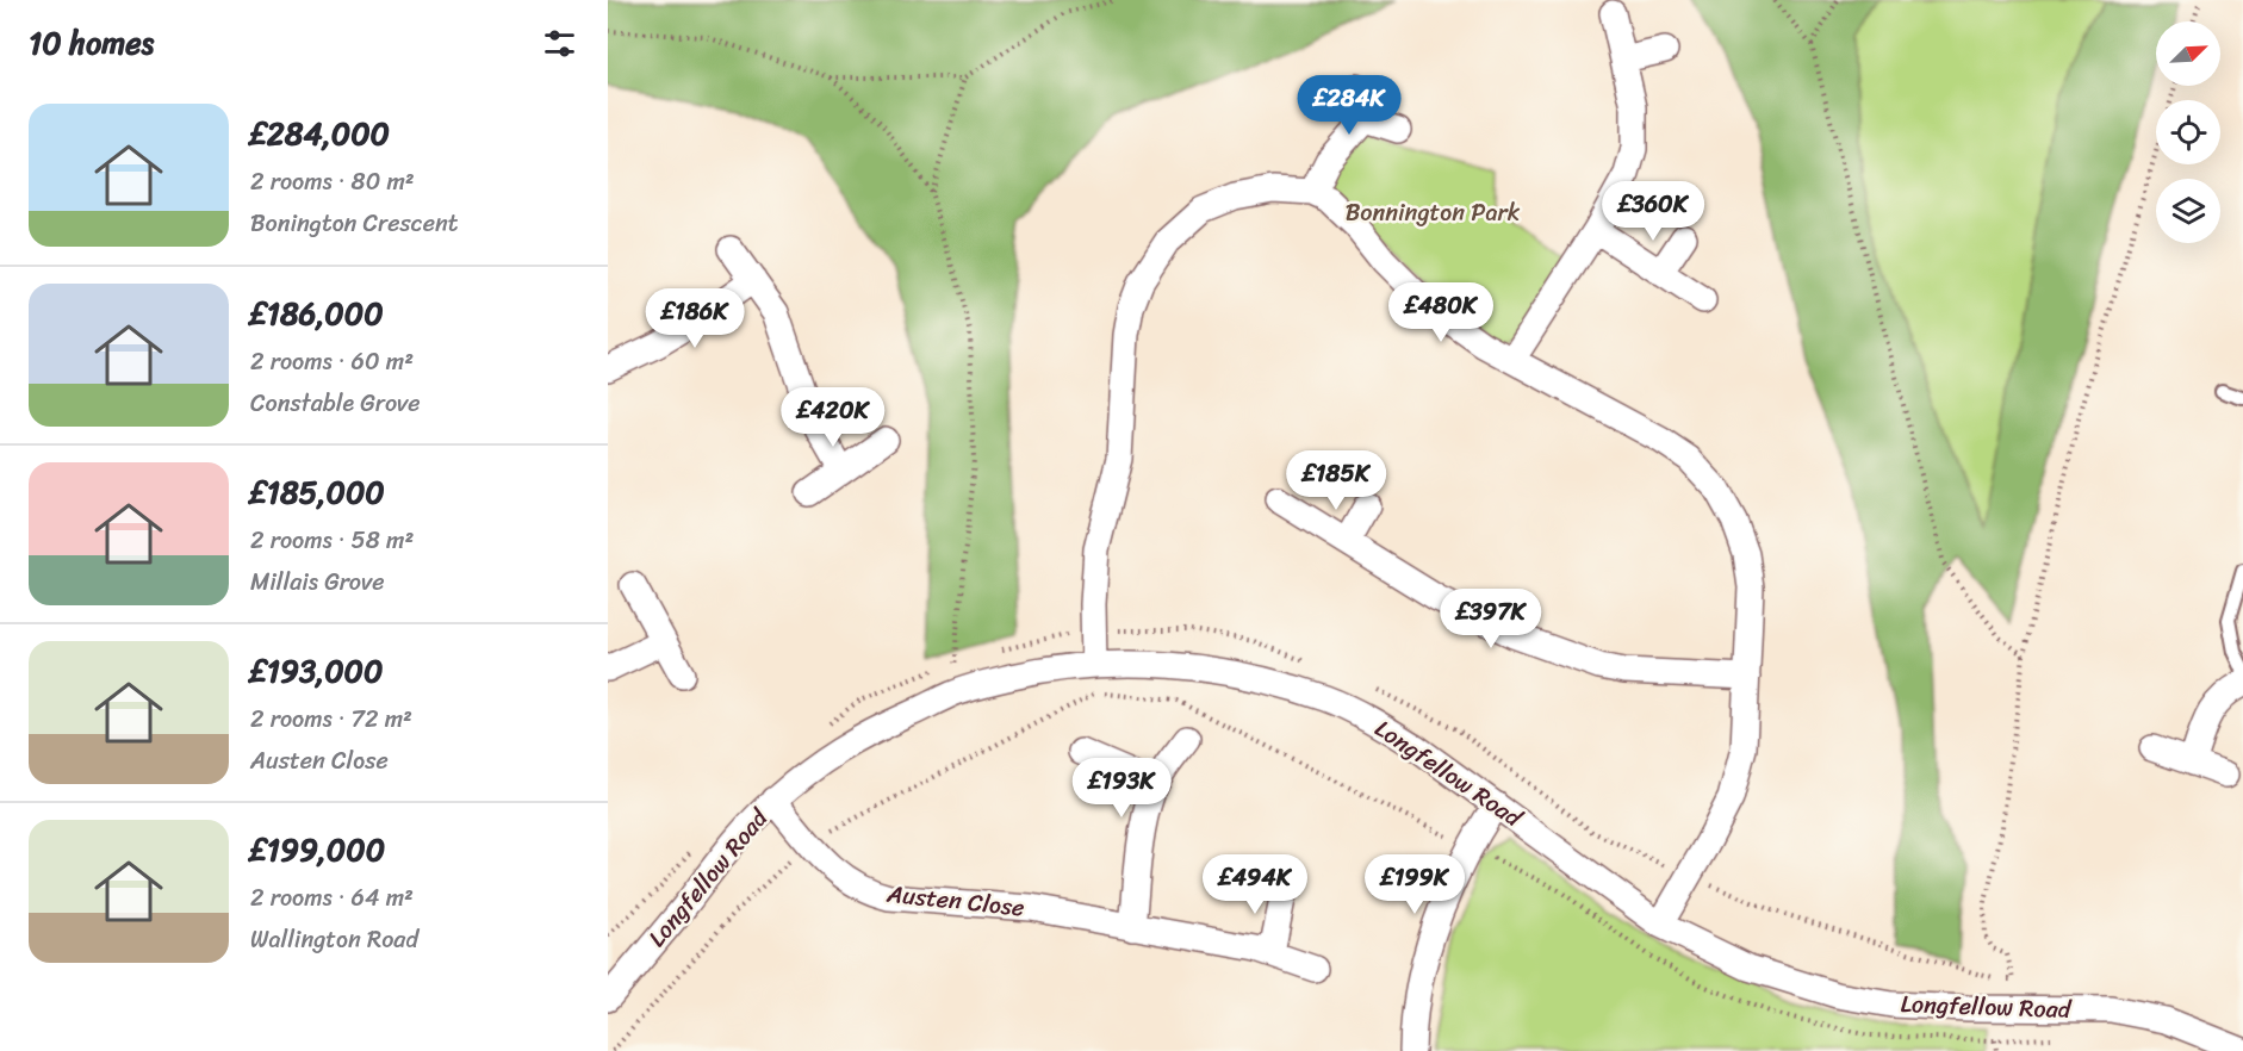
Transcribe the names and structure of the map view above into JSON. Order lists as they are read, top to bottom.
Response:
{
  "streets": {
    "street": ["Longfellow Road", "Austen Close"]
  },
  "crossings": [
    ["Longfellow Road", "Austen Close"]
  ],
  "parks": ["Bonnington Park"],
  "north": "top right",
  "page": {
    "heading": "10 homes",
    "price": [
      "£284K",
      "£360K",
      "£480K",
      "£186K",
      "£420K",
      "£185K",
      "£397K",
      "£193K",
      "£494K",
      "£199K"
    ],
    "list": [
      {
        "name": "£284,000",
        "note": "2 rooms · 80 m² · Bonington Crescent"
      },
      {
        "name": "£186,000",
        "note": "2 rooms · 60 m² · Constable Grove"
      },
      {
        "name": "£185,000",
        "note": "2 rooms · 58 m² · Millais Grove"
      },
      {
        "name": "£193,000",
        "note": "2 rooms · 72 m² · Austen Close"
      },
      {
        "name": "£199,000",
        "note": "2 rooms · 64 m² · Wallington Road"
      }
    ]
  }
}
